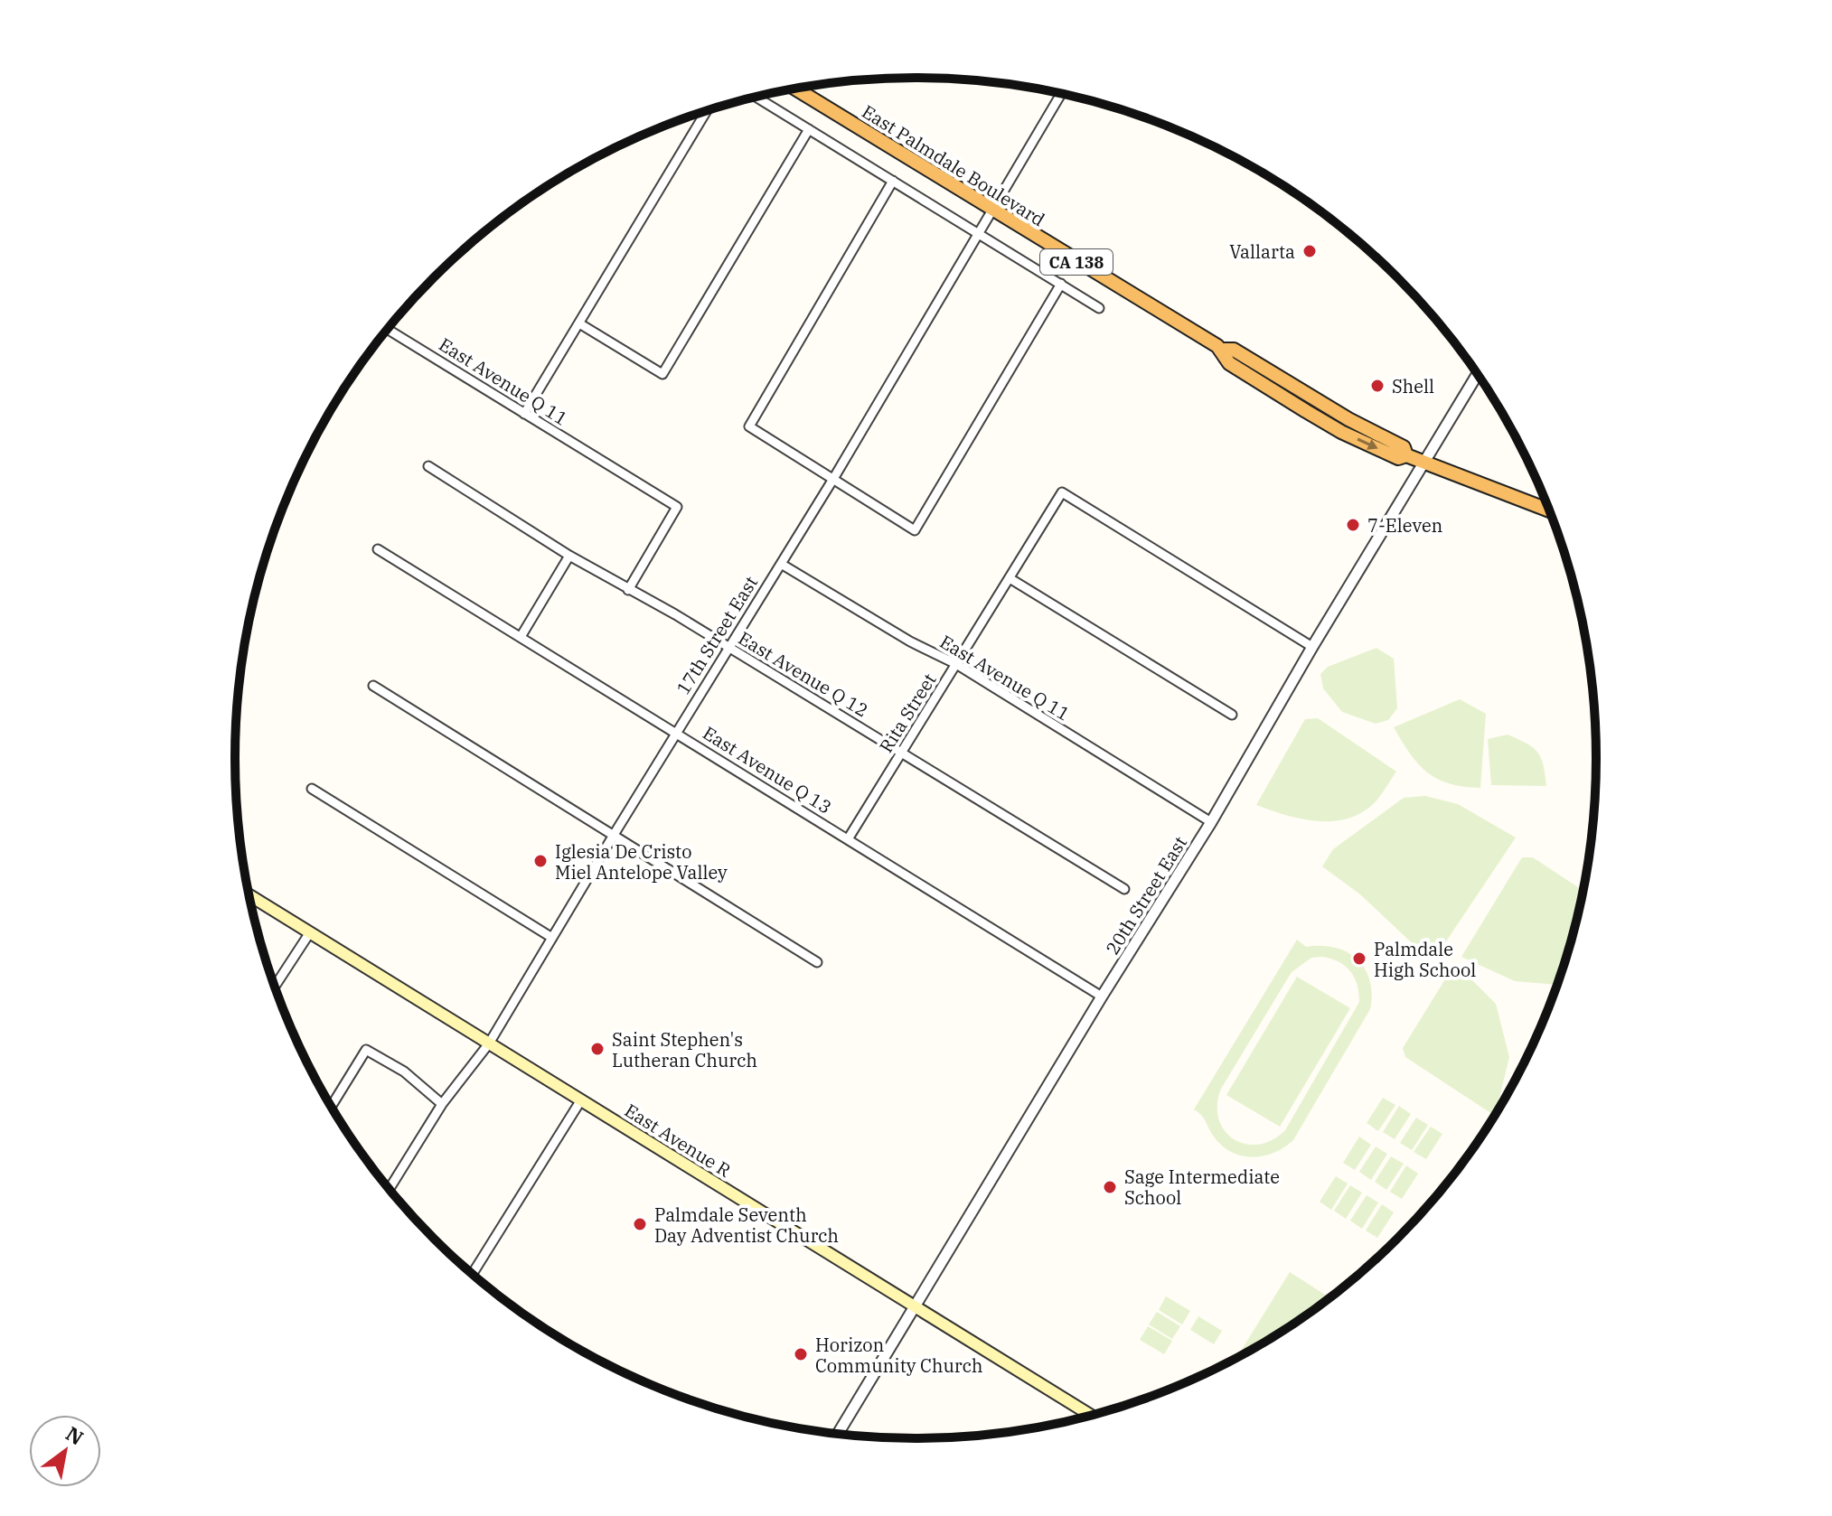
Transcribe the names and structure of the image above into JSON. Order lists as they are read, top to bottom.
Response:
{
  "streets": {
    "highway": ["East Palmdale Boulevard", "CA 138"],
    "main road": ["East Avenue R"],
    "street": [
      "East Avenue Q 11",
      "17th Street East",
      "East Avenue Q 12",
      "Rita Street",
      "East Avenue Q 13",
      "20th Street East"
    ]
  },
  "crossings": [
    ["East Palmdale Boulevard", "17th Street East"],
    ["East Palmdale Boulevard", "20th Street East"],
    ["East Avenue Q 11", "17th Street East"],
    ["East Avenue Q 11", "East Avenue Q 12"],
    ["East Avenue Q 11", "Rita Street"],
    ["East Avenue Q 11", "20th Street East"],
    ["17th Street East", "East Avenue Q 12"],
    ["17th Street East", "East Avenue Q 13"],
    ["17th Street East", "East Avenue R"],
    ["East Avenue Q 12", "Rita Street"],
    ["Rita Street", "East Avenue Q 13"],
    ["Rita Street", "20th Street East"],
    ["East Avenue Q 13", "20th Street East"],
    ["20th Street East", "East Avenue R"]
  ],
  "places": [
    "Vallarta",
    "Shell",
    "7-Eleven",
    "Iglesia De Cristo Miel Antelope Valley",
    "Palmdale High School",
    "Saint Stephen's Lutheran Church",
    "Sage Intermediate School",
    "Palmdale Seventh Day Adventist Church",
    "Horizon Community Church"
  ],
  "north": "top right"
}
